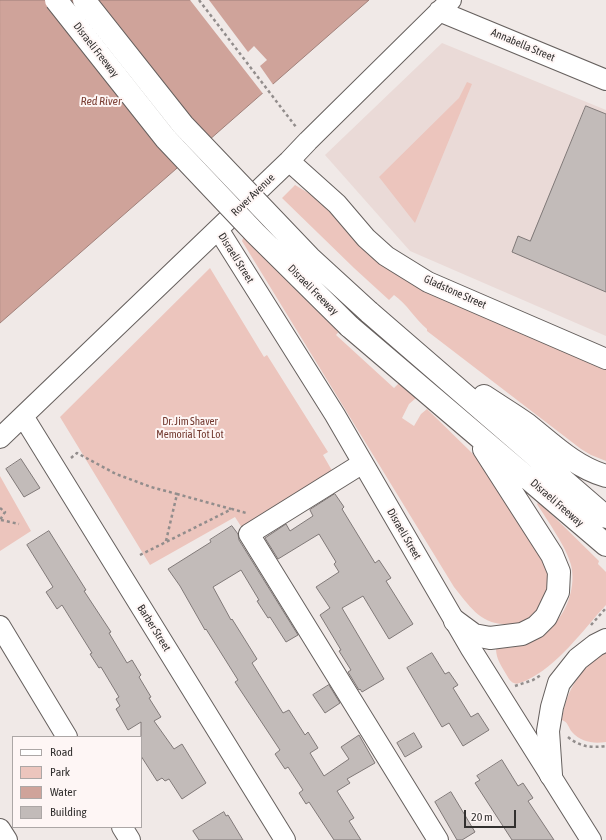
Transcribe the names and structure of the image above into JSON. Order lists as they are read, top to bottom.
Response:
{
  "streets": {
    "main road": ["Disraeli Freeway"],
    "street": [
      "Annabella Street",
      "Rover Avenue",
      "Disraeli Street",
      "Gladstone Street",
      "Barber Street"
    ]
  },
  "crossings": [
    ["Annabella Street", "Rover Avenue"],
    ["Rover Avenue", "Disraeli Street"],
    ["Rover Avenue", "Gladstone Street"],
    ["Rover Avenue", "Barber Street"]
  ],
  "water": ["Red River"],
  "parks": ["Dr. Jim Shaver Memorial Tot Lot"],
  "legend": [
    "Road",
    "Park",
    "Water",
    "Building"
  ],
  "scale_bar": "20 m"
}
